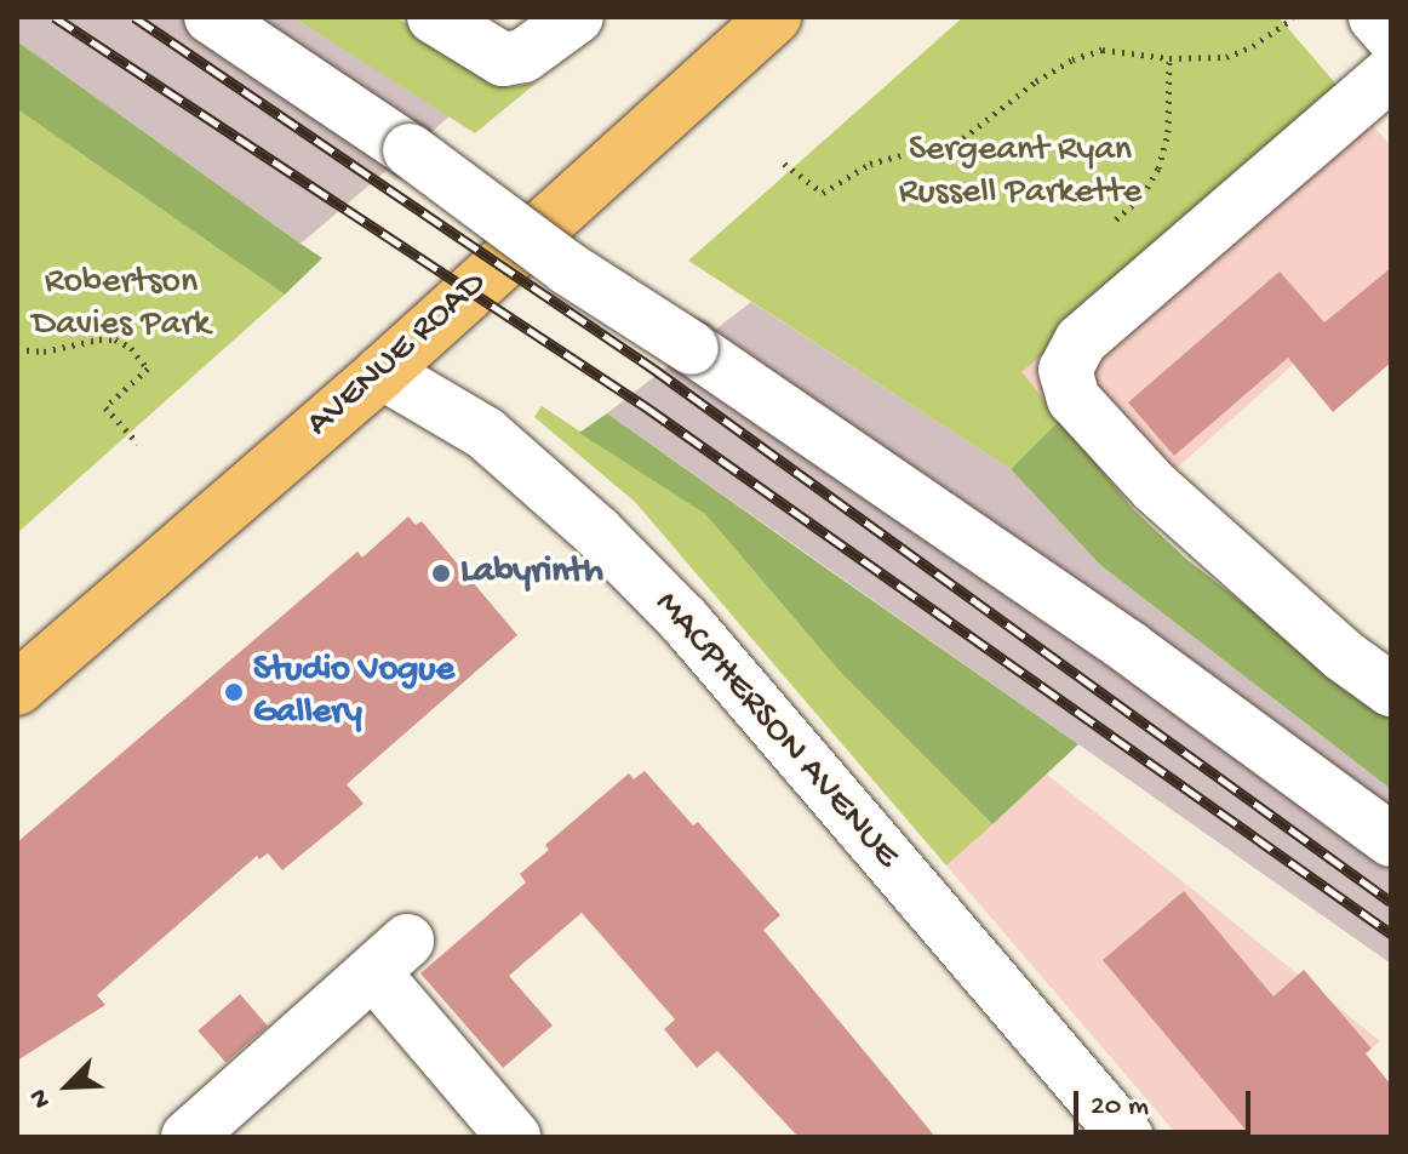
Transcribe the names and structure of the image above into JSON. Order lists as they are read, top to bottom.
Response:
{
  "streets": {
    "main road": ["AVENUE ROAD"],
    "street": ["MACPHERSON AVENUE"]
  },
  "crossings": [
    ["AVENUE ROAD", "MACPHERSON AVENUE"]
  ],
  "parks": ["Sergeant Ryan Russell Parkette", "Robertson Davies Park"],
  "places": ["Labyrinth", "Studio Vogue Gallery"],
  "scale_bar": "20 m",
  "north": "bottom left"
}
